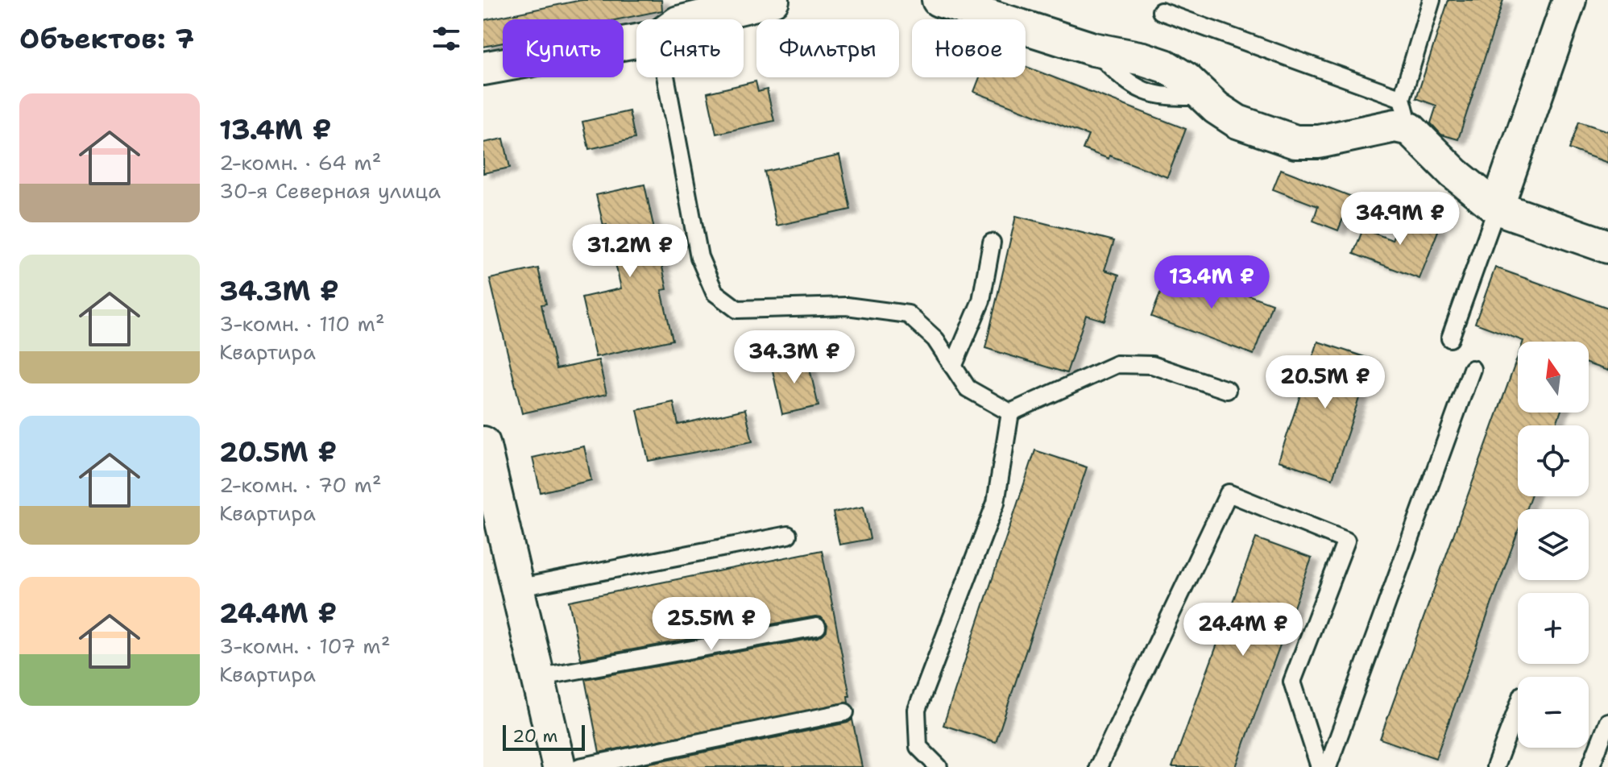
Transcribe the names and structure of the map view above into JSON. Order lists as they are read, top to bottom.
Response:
{
  "scale_bar": "20 m",
  "north": "top",
  "page": {
    "heading": "Объектов: 7",
    "chip": [
      "Купить",
      "Снять",
      "Фильтры",
      "Новое"
    ],
    "list": [
      {
        "name": "13.4M ₽",
        "note": "2-комн. · 64 m² · 30-я Северная улица"
      },
      {
        "name": "34.3M ₽",
        "note": "3-комн. · 110 m² · Квартира"
      },
      {
        "name": "20.5M ₽",
        "note": "2-комн. · 70 m² · Квартира"
      },
      {
        "name": "24.4M ₽",
        "note": "3-комн. · 107 m² · Квартира"
      }
    ],
    "price": [
      "34.9M ₽",
      "31.2M ₽",
      "13.4M ₽",
      "34.3M ₽",
      "20.5M ₽",
      "25.5M ₽",
      "24.4M ₽"
    ],
    "map_buttons": ["+", "−"],
    "scale": "20 m"
  }
}
